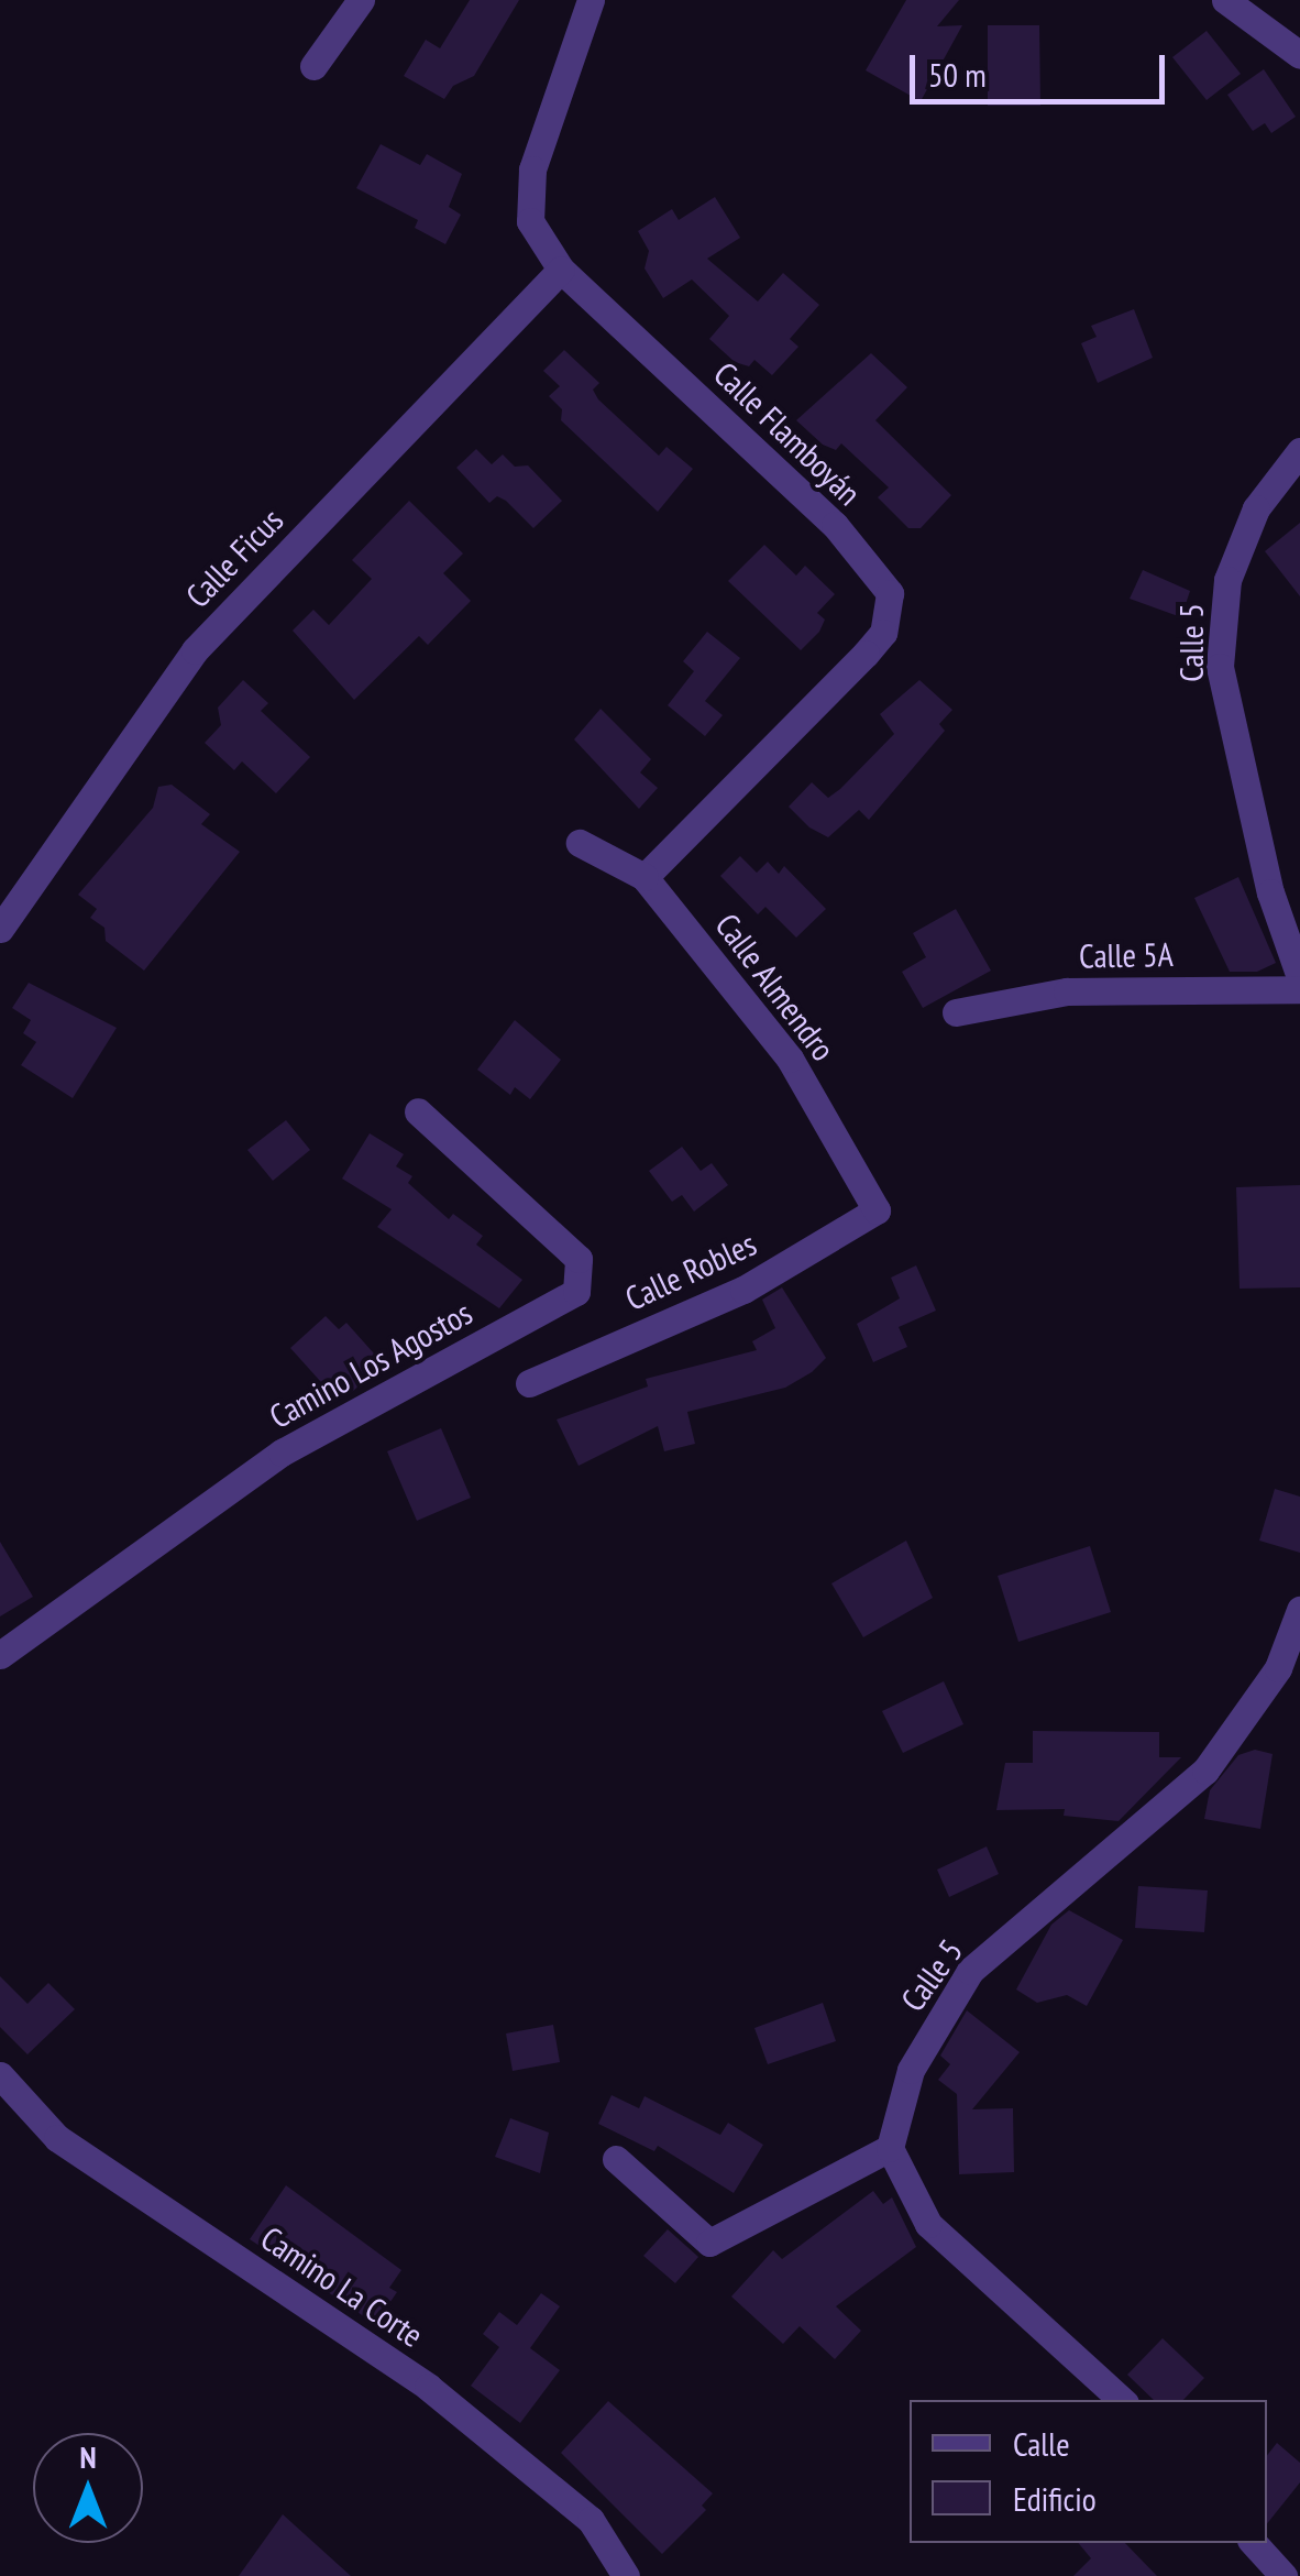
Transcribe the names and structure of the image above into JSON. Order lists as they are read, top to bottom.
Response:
{
  "streets": {
    "street": [
      "Calle Flamboyán",
      "Calle Ficus",
      "Calle 5",
      "Calle 5A",
      "Calle Almendro",
      "Calle Robles",
      "Camino Los Agostos",
      "Camino La Corte"
    ]
  },
  "crossings": [
    ["Calle Flamboyán", "Calle Ficus"],
    ["Calle Flamboyán", "Calle Almendro"],
    ["Calle Almendro", "Calle Robles"]
  ],
  "legend": ["Calle", "Edificio"],
  "scale_bar": "50 m",
  "north": "top"
}
